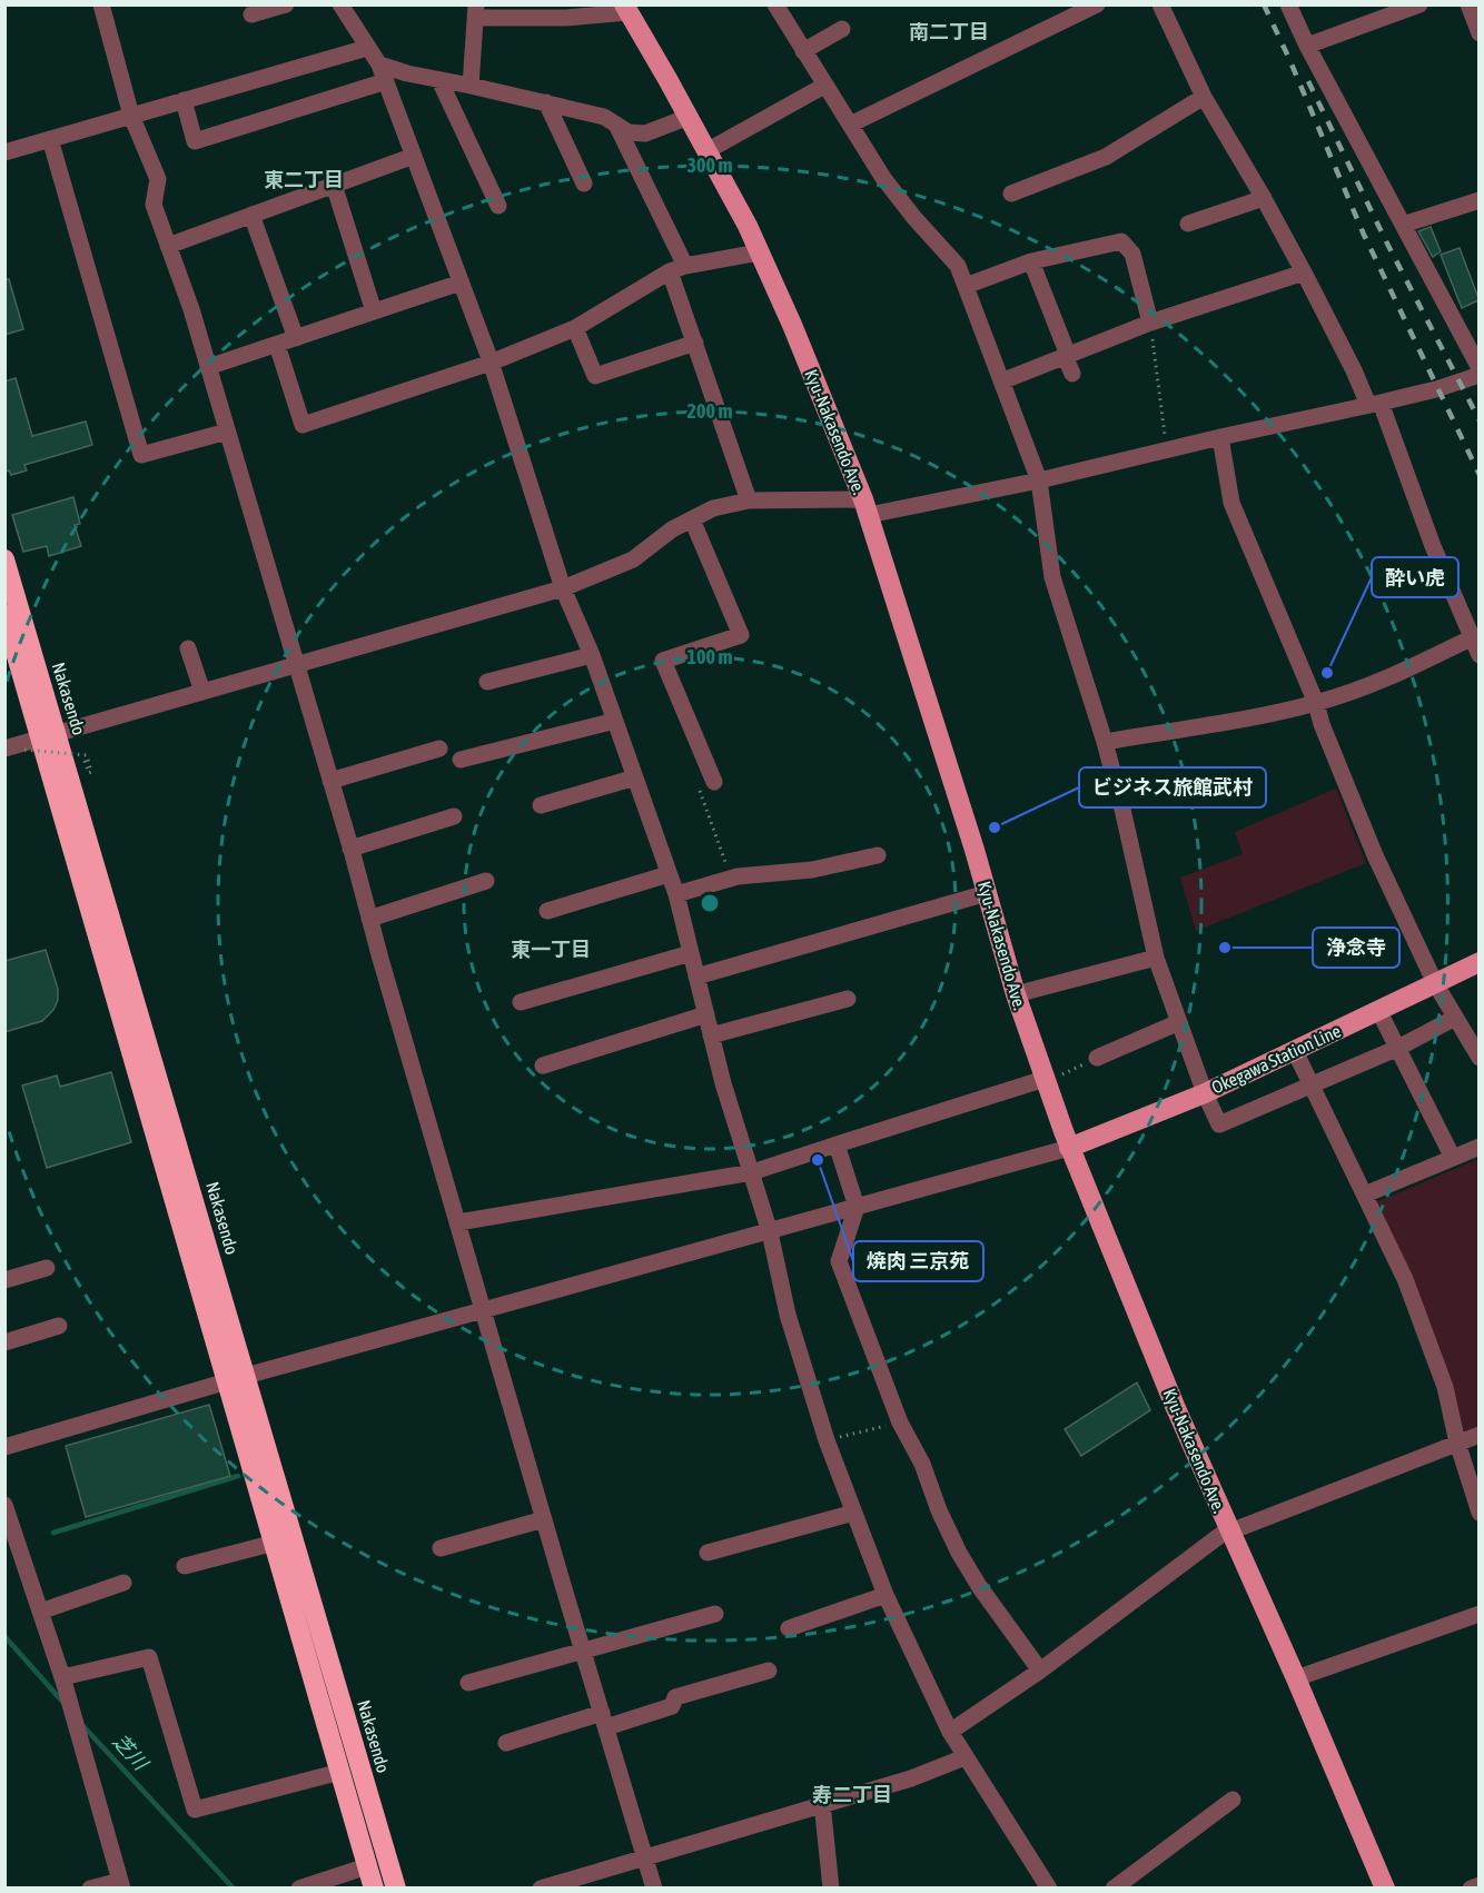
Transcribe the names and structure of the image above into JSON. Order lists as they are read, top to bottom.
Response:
{
  "streets": {
    "highway": ["Nakasendo"],
    "main road": ["Kyu-Nakasendo Ave.", "Okegawa Station Line"]
  },
  "crossings": [
    ["Kyu-Nakasendo Ave.", "Okegawa Station Line"]
  ],
  "districts": [
    "南二丁目",
    "東二丁目",
    "東一丁目",
    "寿二丁目"
  ],
  "water": ["芝川"],
  "places": [
    "酔い虎",
    "ビジネス旅館武村",
    "浄念寺",
    "焼肉 三京苑"
  ],
  "rings": ["300 m", "200 m", "100 m"]
}
